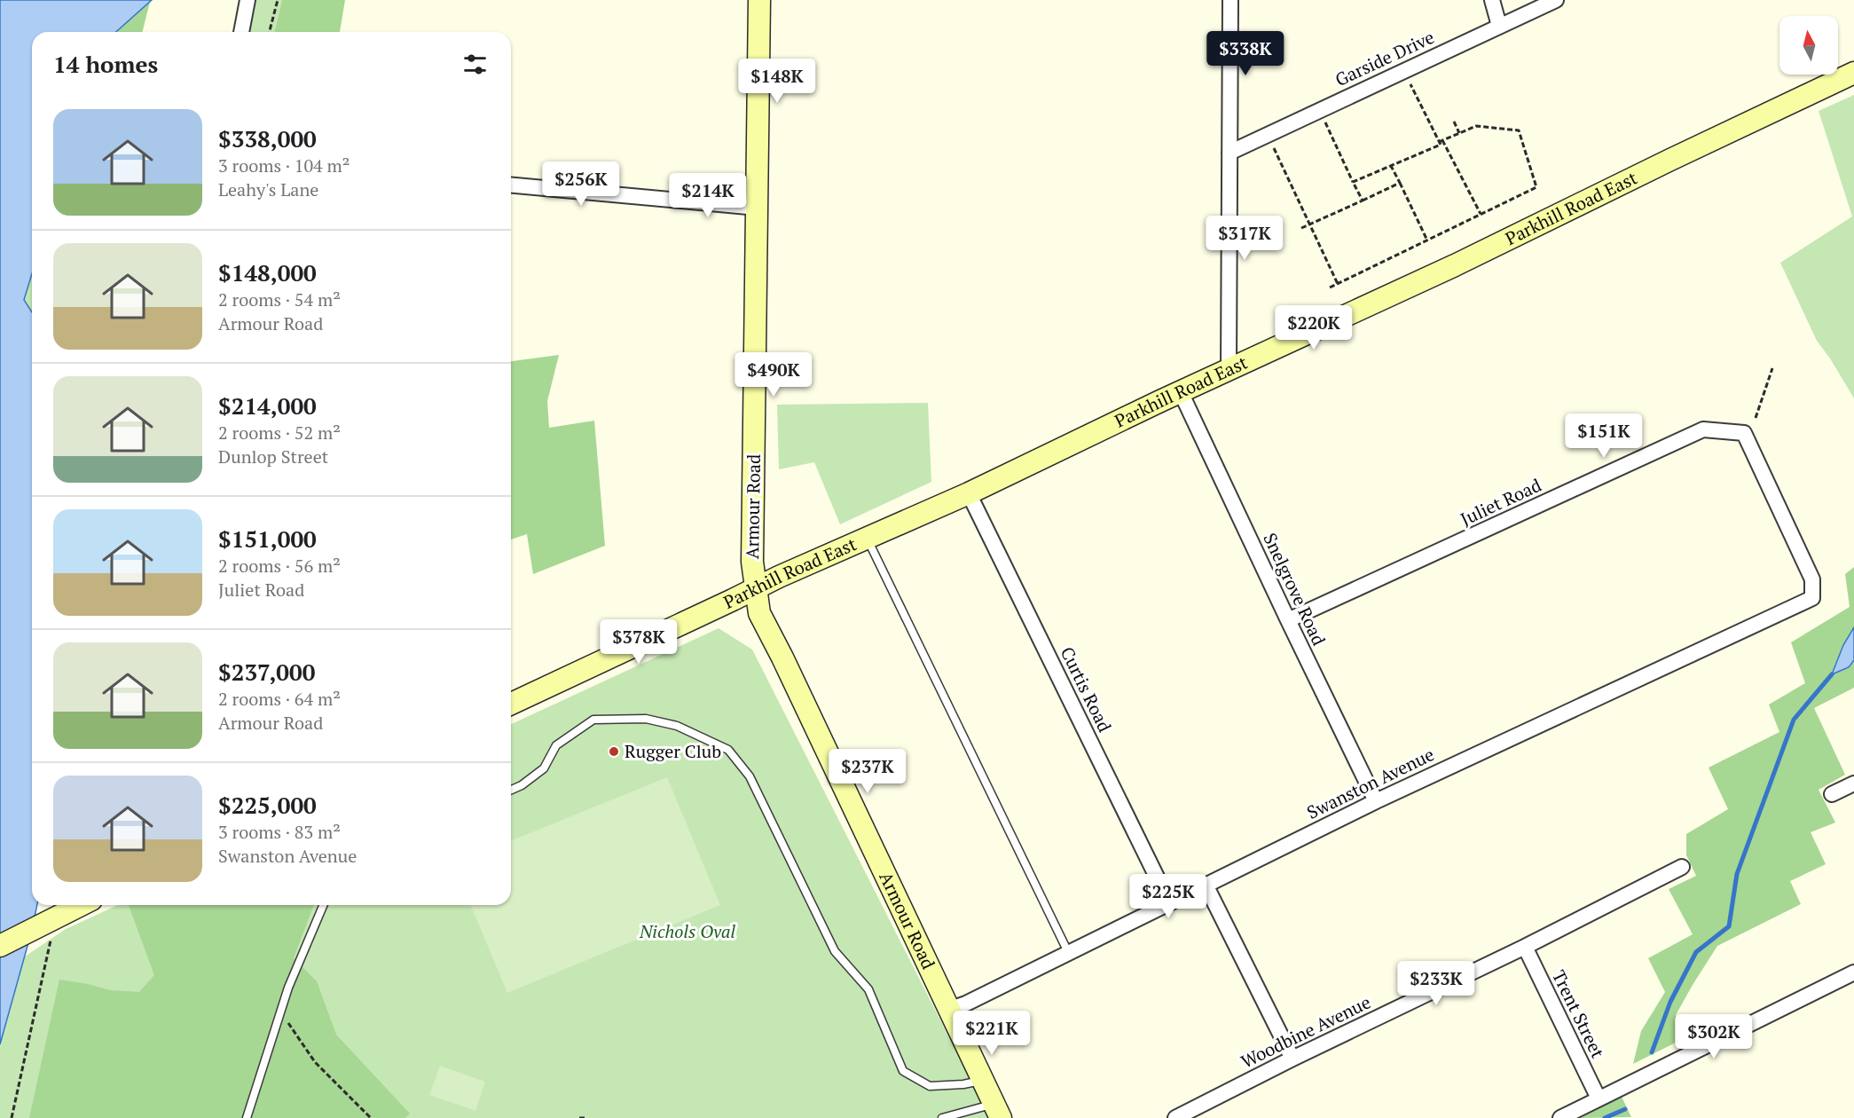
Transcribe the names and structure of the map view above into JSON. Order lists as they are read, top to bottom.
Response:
{
  "streets": {
    "main road": ["Parkhill Road East", "Armour Road"],
    "street": [
      "Garside Drive",
      "Juliet Road",
      "Snelgrove Road",
      "Curtis Road",
      "Swanston Avenue",
      "Trent Street",
      "Woodbine Avenue"
    ]
  },
  "crossings": [
    ["Parkhill Road East", "Armour Road"],
    ["Parkhill Road East", "Snelgrove Road"],
    ["Parkhill Road East", "Curtis Road"],
    ["Juliet Road", "Snelgrove Road"],
    ["Juliet Road", "Swanston Avenue"],
    ["Armour Road", "Swanston Avenue"],
    ["Snelgrove Road", "Swanston Avenue"],
    ["Curtis Road", "Swanston Avenue"],
    ["Trent Street", "Woodbine Avenue"]
  ],
  "parks": ["Nichols Oval"],
  "places": ["Rugger Club"],
  "north": "top",
  "page": {
    "price": [
      "$338K",
      "$148K",
      "$256K",
      "$214K",
      "$317K",
      "$220K",
      "$490K",
      "$151K",
      "$378K",
      "$237K",
      "$225K",
      "$233K",
      "$221K",
      "$302K"
    ],
    "heading": "14 homes",
    "list": [
      {
        "name": "$338,000",
        "note": "3 rooms · 104 m² · Leahy's Lane"
      },
      {
        "name": "$148,000",
        "note": "2 rooms · 54 m² · Armour Road"
      },
      {
        "name": "$214,000",
        "note": "2 rooms · 52 m² · Dunlop Street"
      },
      {
        "name": "$151,000",
        "note": "2 rooms · 56 m² · Juliet Road"
      },
      {
        "name": "$237,000",
        "note": "2 rooms · 64 m² · Armour Road"
      },
      {
        "name": "$225,000",
        "note": "3 rooms · 83 m² · Swanston Avenue"
      }
    ]
  }
}
